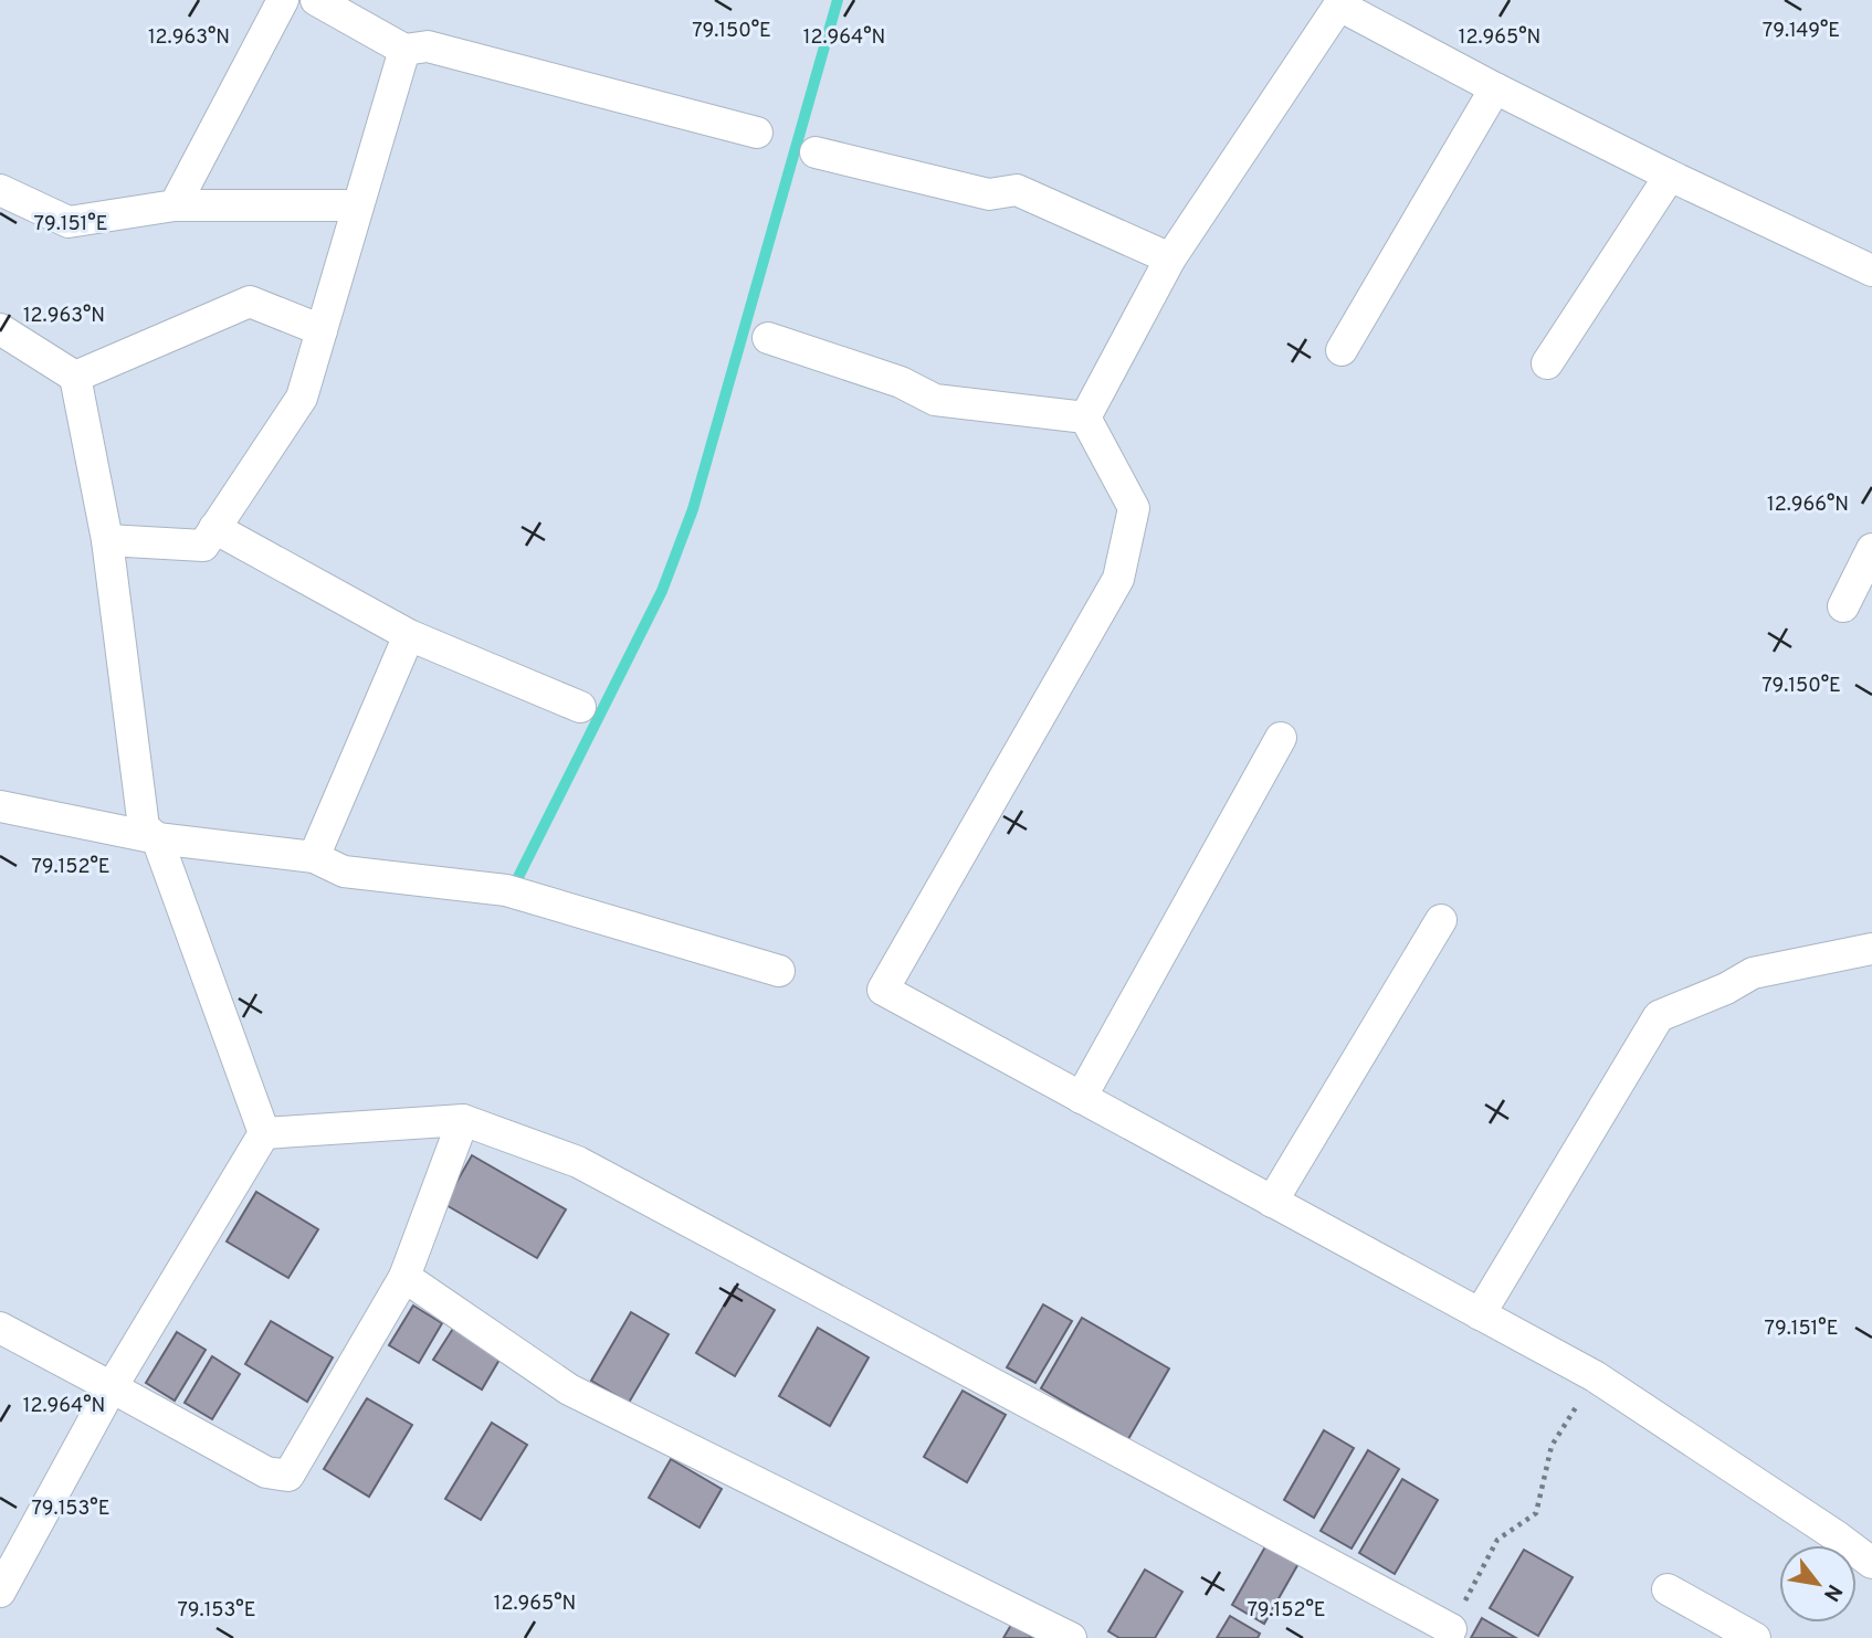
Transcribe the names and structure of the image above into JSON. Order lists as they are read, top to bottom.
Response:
{
  "north": "bottom right",
  "coordinates": [
    "79.149°E",
    "79.150°E",
    "12.963°N",
    "12.964°N",
    "12.965°N",
    "79.151°E",
    "12.966°N",
    "79.152°E",
    "79.153°E"
  ]
}
